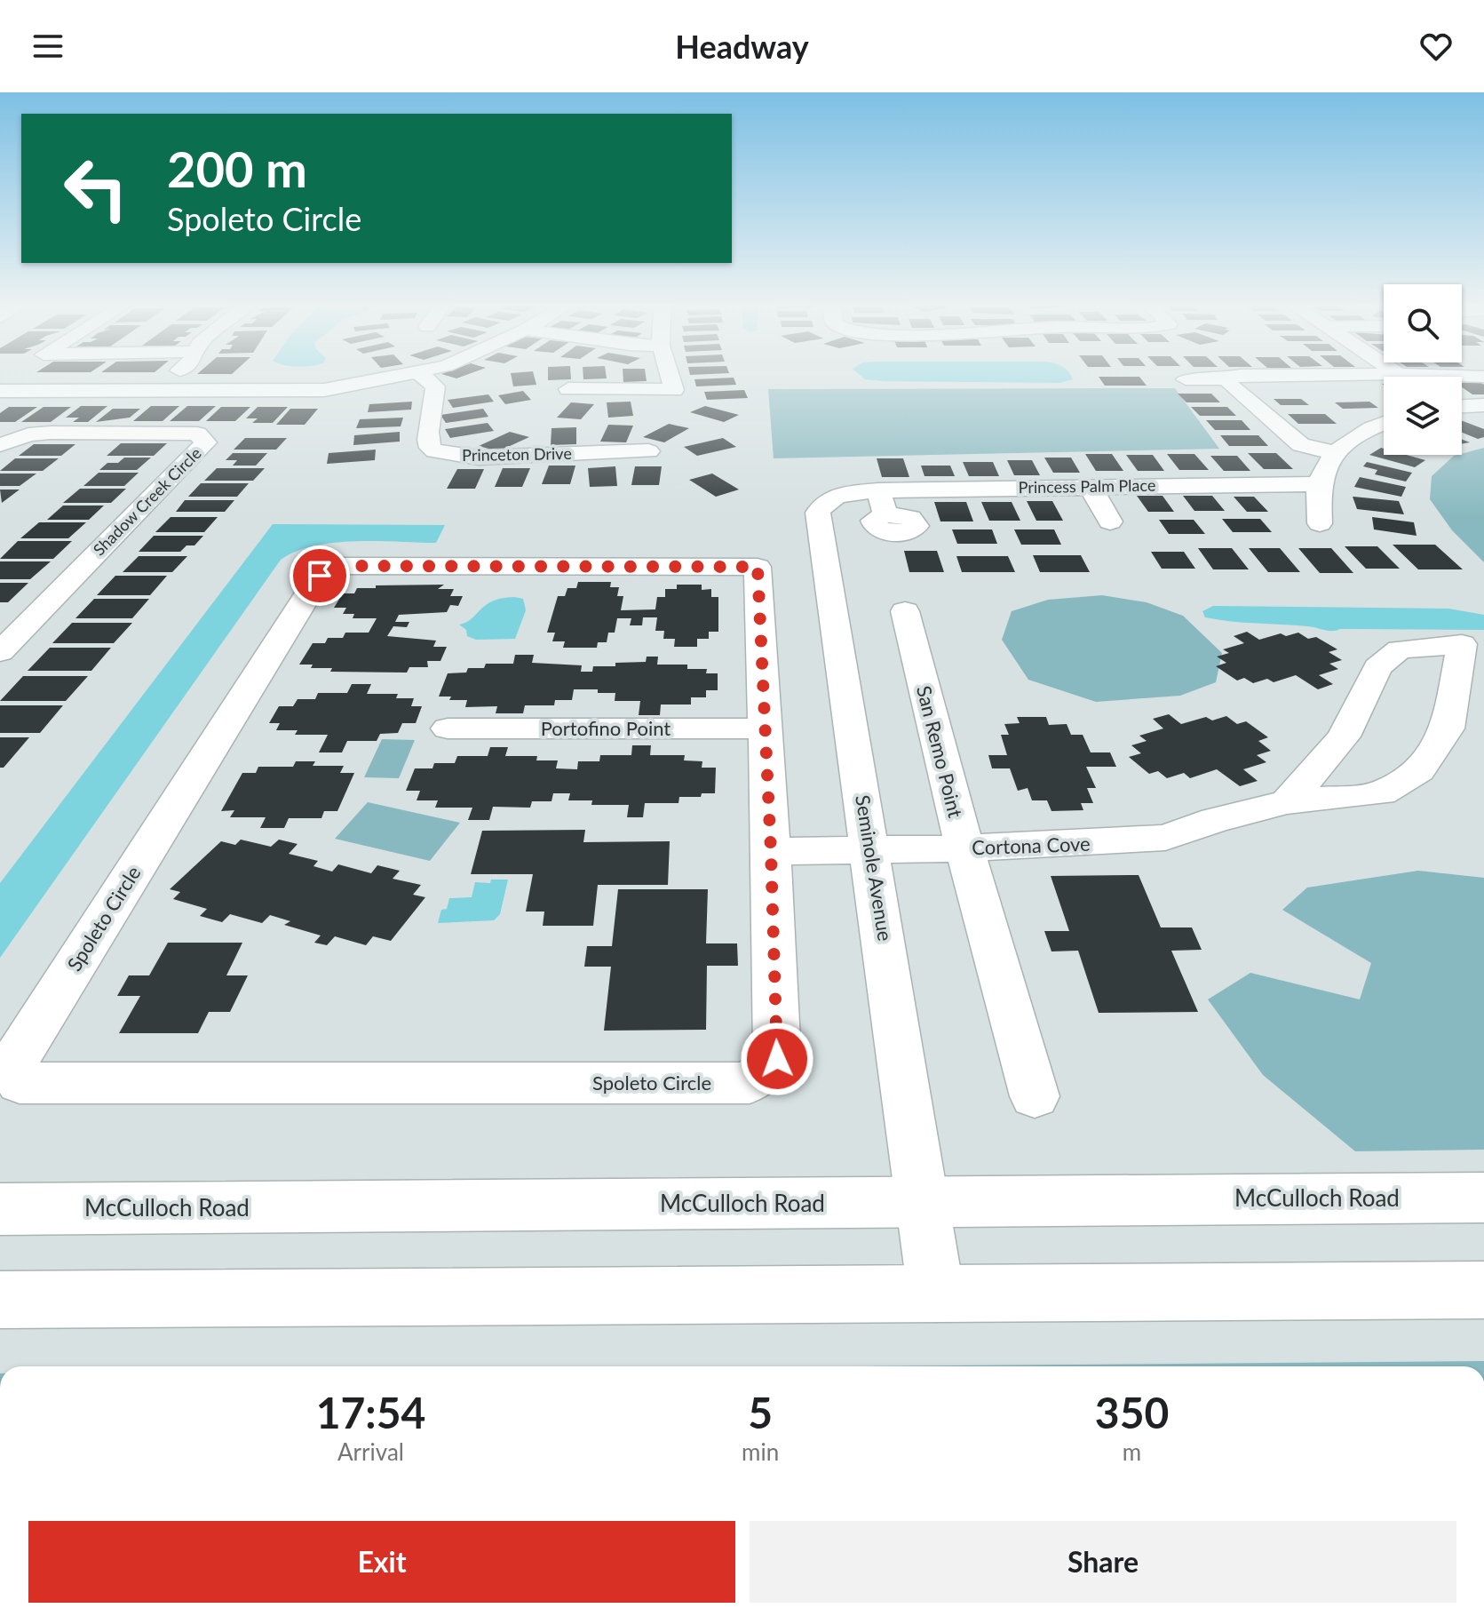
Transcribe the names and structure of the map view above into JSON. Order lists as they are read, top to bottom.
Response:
{
  "streets": {
    "street": [
      "Princeton Drive",
      "Princess Palm Place",
      "Shadow Creek Circle",
      "Portofino Point",
      "San Remo Point",
      "Cortona Cove",
      "Seminole Avenue",
      "Spoleto Circle",
      "McCulloch Road"
    ]
  },
  "crossings": [
    ["Princess Palm Place", "Seminole Avenue"],
    ["Portofino Point", "Spoleto Circle"],
    ["San Remo Point", "Cortona Cove"],
    ["Cortona Cove", "Seminole Avenue"],
    ["Cortona Cove", "Spoleto Circle"],
    ["Seminole Avenue", "McCulloch Road"]
  ],
  "page": {
    "header": "Headway",
    "turn": ["200 m", "Spoleto Circle"],
    "eta": [
      "17:54",
      "Arrival",
      "5",
      "min",
      "350",
      "m"
    ],
    "buttons": ["Exit", "Share"]
  }
}
